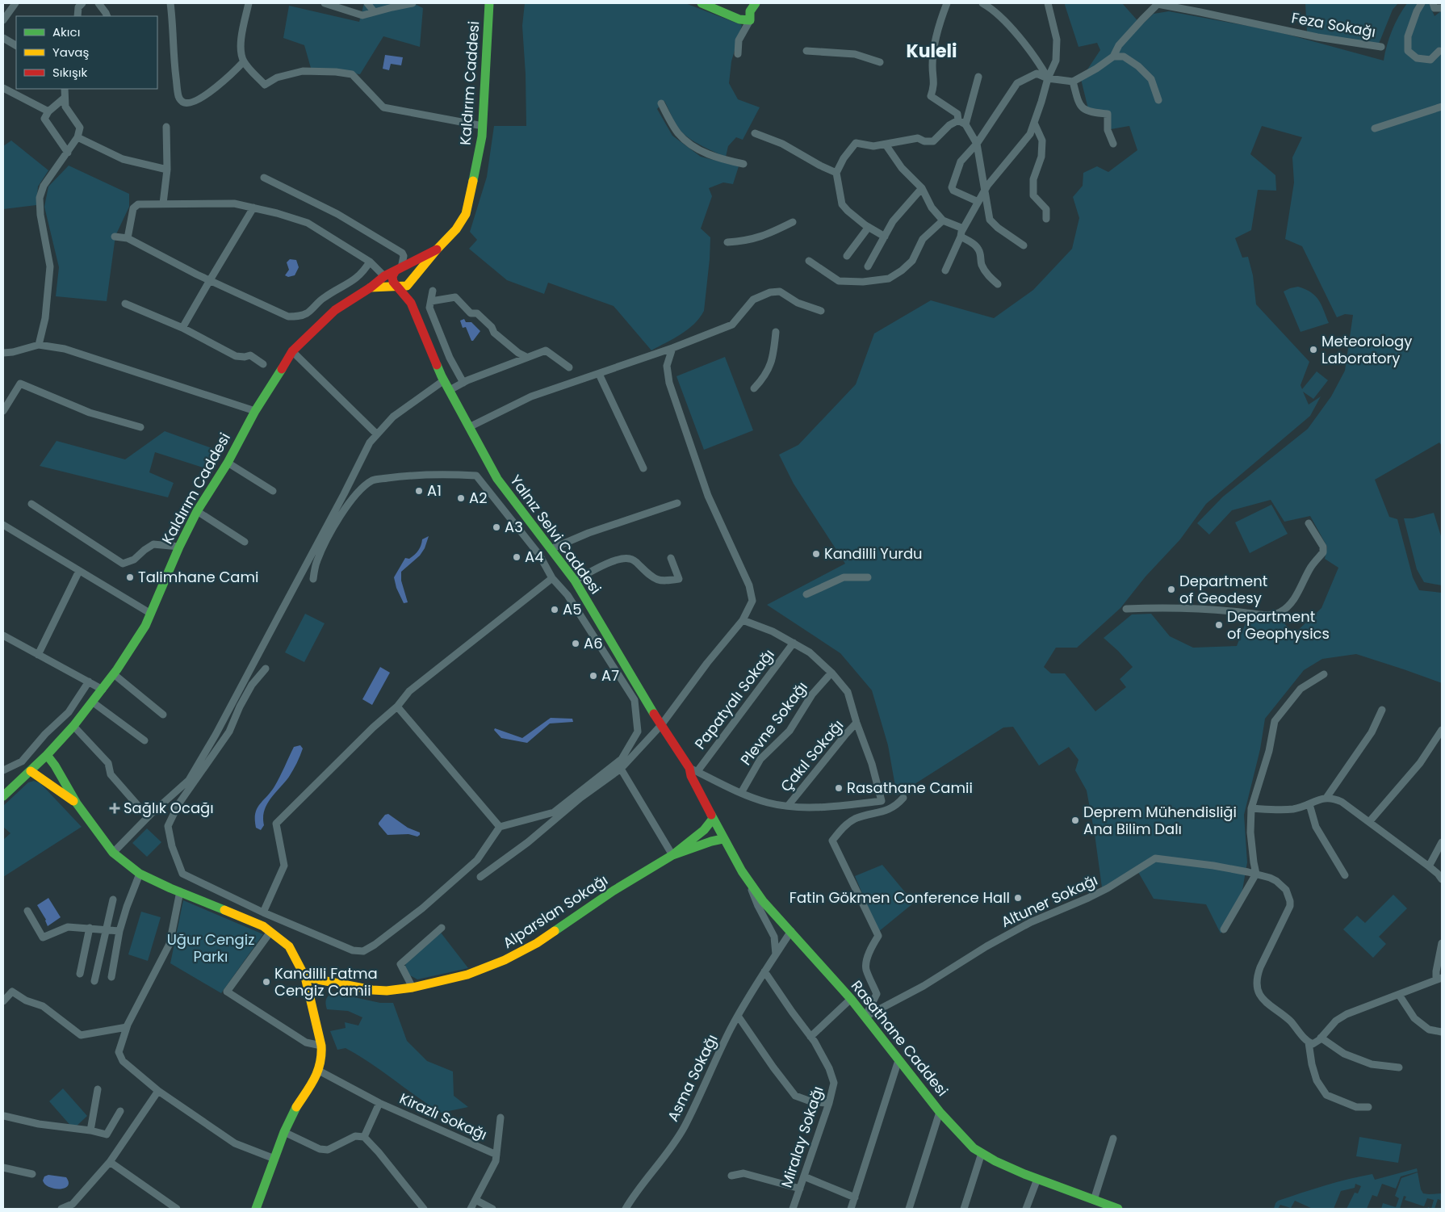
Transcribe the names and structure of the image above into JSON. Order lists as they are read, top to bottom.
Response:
{
  "streets": {
    "street": [
      "Feza Sokağı",
      "Kaldırım Caddesi",
      "Yalnız Selvi Caddesi",
      "Papatyalı Sokağı",
      "Plevne Sokağı",
      "Çakıl Sokağı",
      "Altuner Sokağı",
      "Alparslan Sokağı",
      "Rasathane Caddesi",
      "Asma Sokağı",
      "Kirazlı Sokağı",
      "Miralay Sokağı"
    ]
  },
  "crossings": [
    ["Yalnız Selvi Caddesi", "Papatyalı Sokağı"],
    ["Yalnız Selvi Caddesi", "Alparslan Sokağı"],
    ["Yalnız Selvi Caddesi", "Rasathane Caddesi"],
    ["Altuner Sokağı", "Rasathane Caddesi"],
    ["Alparslan Sokağı", "Rasathane Caddesi"],
    ["Rasathane Caddesi", "Asma Sokağı"],
    ["Asma Sokağı", "Miralay Sokağı"]
  ],
  "districts": ["Kuleli"],
  "parks": ["Uğur Cengiz Parkı"],
  "places": {
    "other": [
      "Meteorology Laboratory",
      "A1",
      "A2",
      "A3",
      "Kandilli Yurdu",
      "A4",
      "Talimhane Cami",
      "Department of Geodesy",
      "A5",
      "Department of Geophysics",
      "A6",
      "A7",
      "Rasathane Camii",
      "Deprem Mühendisliği Ana Bilim Dalı",
      "Fatin Gökmen Conference Hall",
      "Kandilli Fatma Cengiz Camii"
    ],
    "health": ["Sağlık Ocağı"]
  },
  "legend": ["Akıcı", "Yavaş", "Sıkışık"]
}
